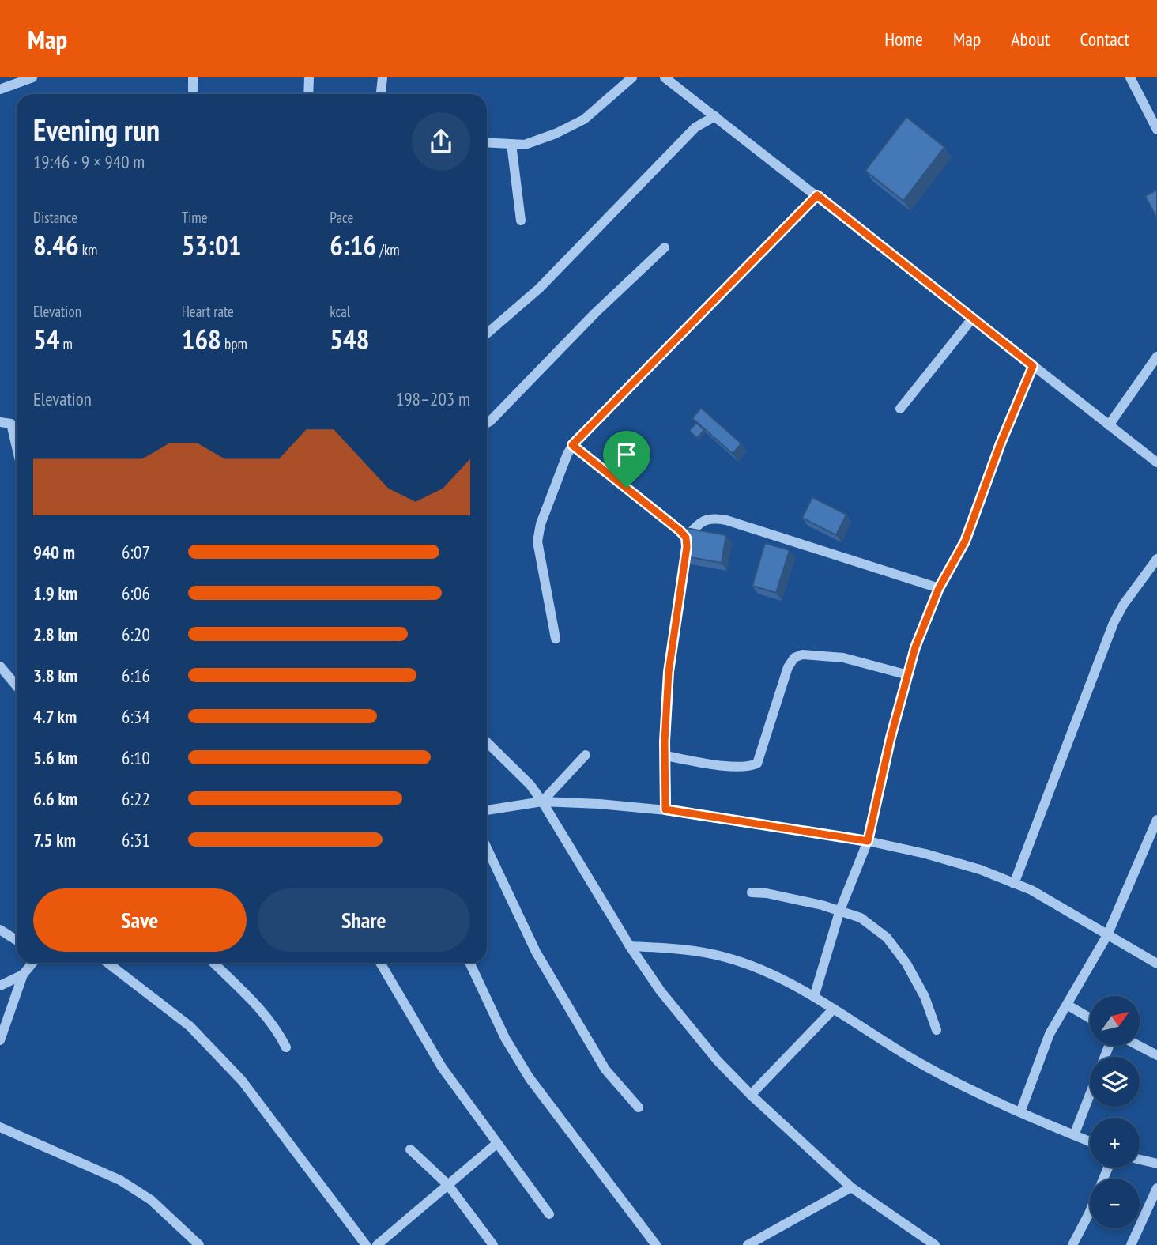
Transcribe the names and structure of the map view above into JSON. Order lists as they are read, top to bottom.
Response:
{
  "north": "top right",
  "page": {
    "header": "Map",
    "nav": [
      "Home",
      "Map",
      "About",
      "Contact"
    ],
    "heading": ["Evening run", "19:46 · 9 × 940 m"],
    "stats": [
      ["Distance", "8.46 km"],
      ["Time", "53:01"],
      ["Pace", "6:16 /km"],
      ["Elevation", "54 m"],
      ["Heart rate", "168 bpm"],
      ["kcal", "548"]
    ],
    "chart": ["Elevation", "198–203 m"],
    "list": [
      {
        "name": "940 m",
        "note": "6:07"
      },
      {
        "name": "1.9 km",
        "note": "6:06"
      },
      {
        "name": "2.8 km",
        "note": "6:20"
      },
      {
        "name": "3.8 km",
        "note": "6:16"
      },
      {
        "name": "4.7 km",
        "note": "6:34"
      },
      {
        "name": "5.6 km",
        "note": "6:10"
      },
      {
        "name": "6.6 km",
        "note": "6:22"
      },
      {
        "name": "7.5 km",
        "note": "6:31"
      }
    ],
    "buttons": ["Save", "Share"],
    "map_buttons": ["+", "−"]
  }
}
